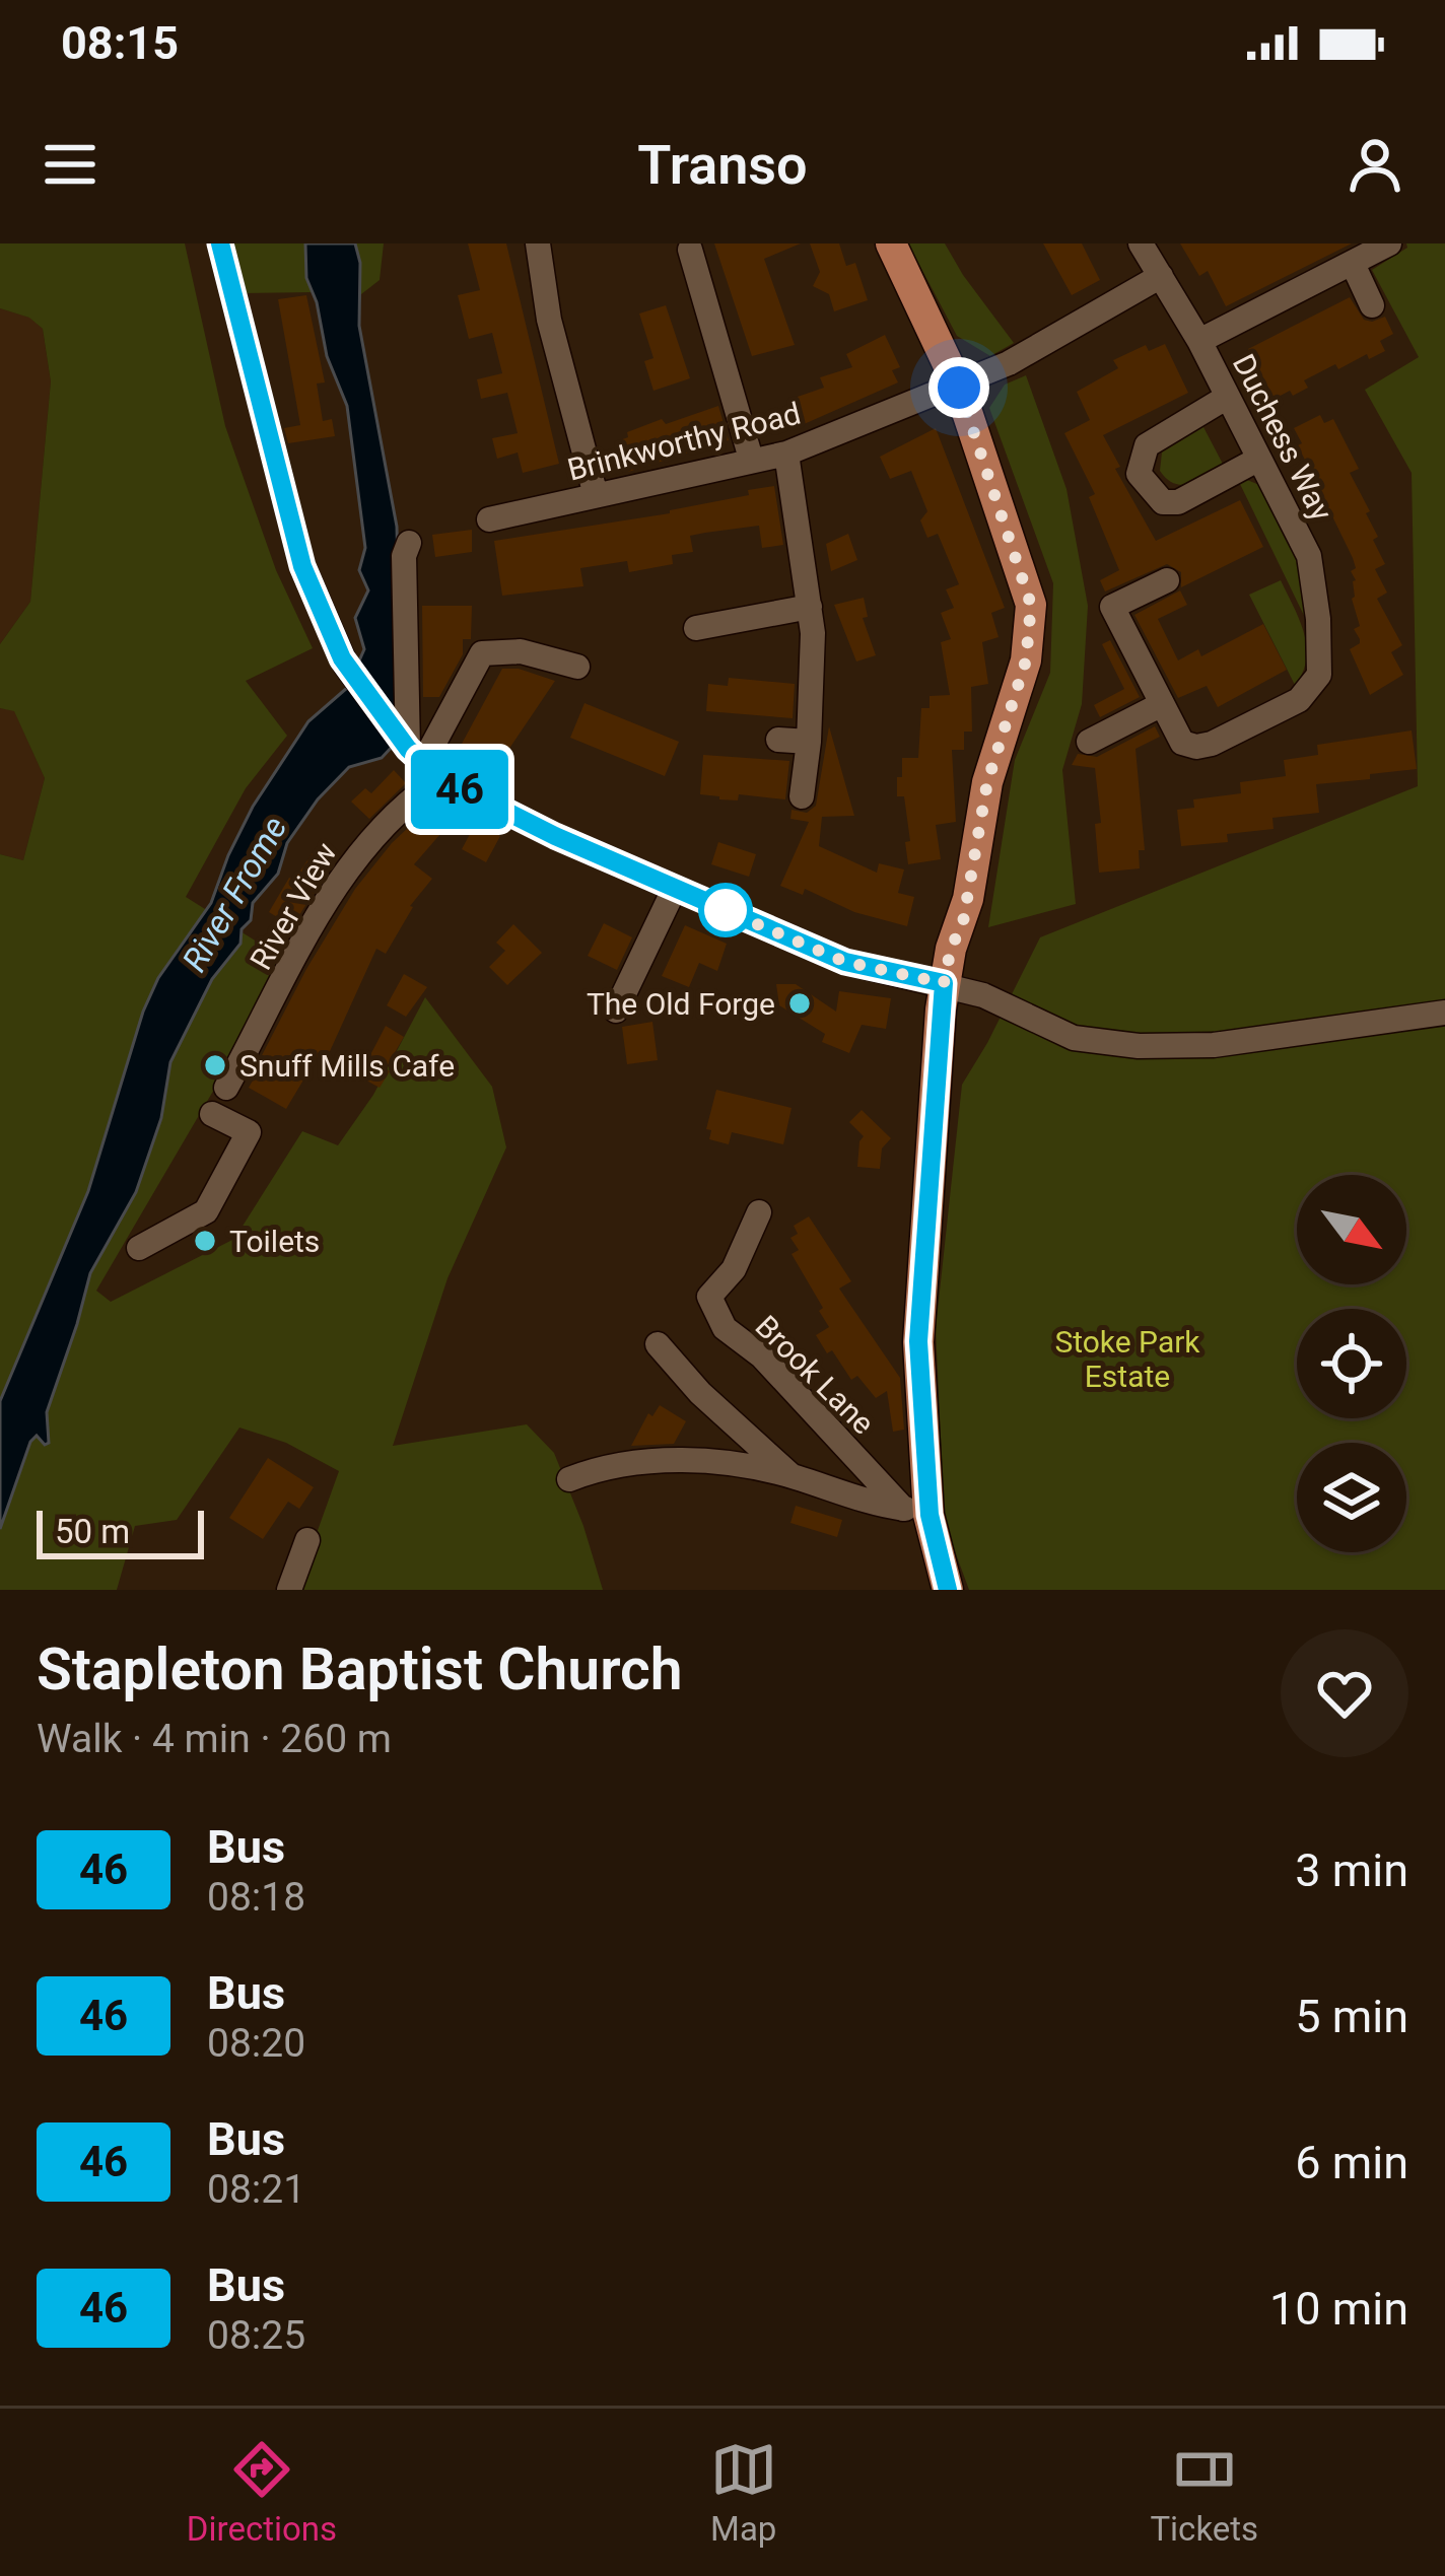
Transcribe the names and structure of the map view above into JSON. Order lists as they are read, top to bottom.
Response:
{
  "streets": {
    "street": [
      "Duchess Way",
      "Brinkworthy Road",
      "River View",
      "Brook Lane"
    ]
  },
  "water": ["River Frome"],
  "parks": ["Stoke Park Estate"],
  "places": ["The Old Forge", "Snuff Mills Cafe", "Toilets"],
  "lines": ["bus line 46"],
  "scale_bar": "50 m",
  "north": "bottom right",
  "page": {
    "status": "08:15",
    "header": "Transo",
    "on_map": "46",
    "scale": "50 m",
    "heading": ["Stapleton Baptist Church", "Walk · 4 min · 260 m"],
    "list": [
      {
        "mark": "46",
        "name": "Bus",
        "note": "08:18",
        "value": "3 min"
      },
      {
        "mark": "46",
        "name": "Bus",
        "note": "08:20",
        "value": "5 min"
      },
      {
        "mark": "46",
        "name": "Bus",
        "note": "08:21",
        "value": "6 min"
      },
      {
        "mark": "46",
        "name": "Bus",
        "note": "08:25",
        "value": "10 min"
      }
    ],
    "tabs": ["Directions", "Map", "Tickets"]
  }
}
